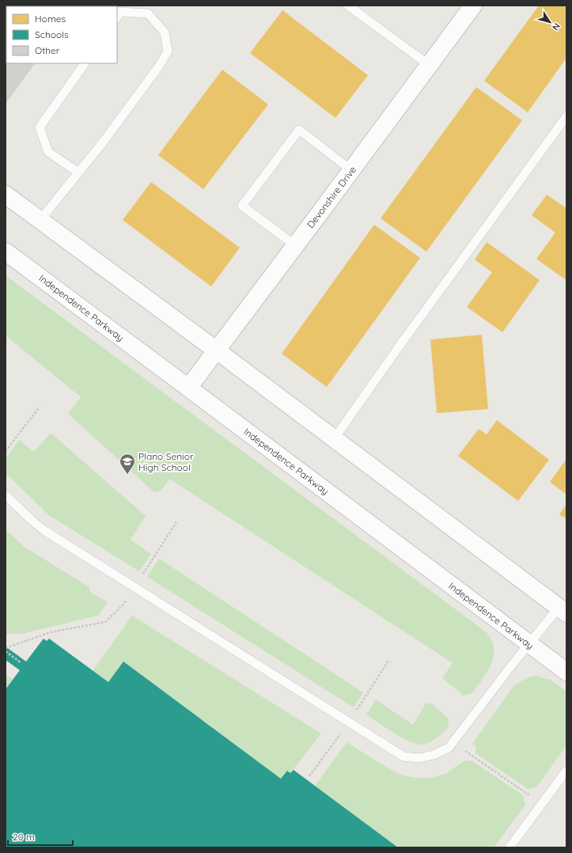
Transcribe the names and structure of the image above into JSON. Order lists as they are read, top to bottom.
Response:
{
  "streets": {
    "main road": ["Devonshire Drive", "Independence Parkway"]
  },
  "crossings": [
    ["Devonshire Drive", "Independence Parkway"]
  ],
  "places": {
    "school or university": ["Plano Senior High School"]
  },
  "legend": ["Homes", "Schools", "Other"],
  "scale_bar": "20 m",
  "north": "bottom right"
}
